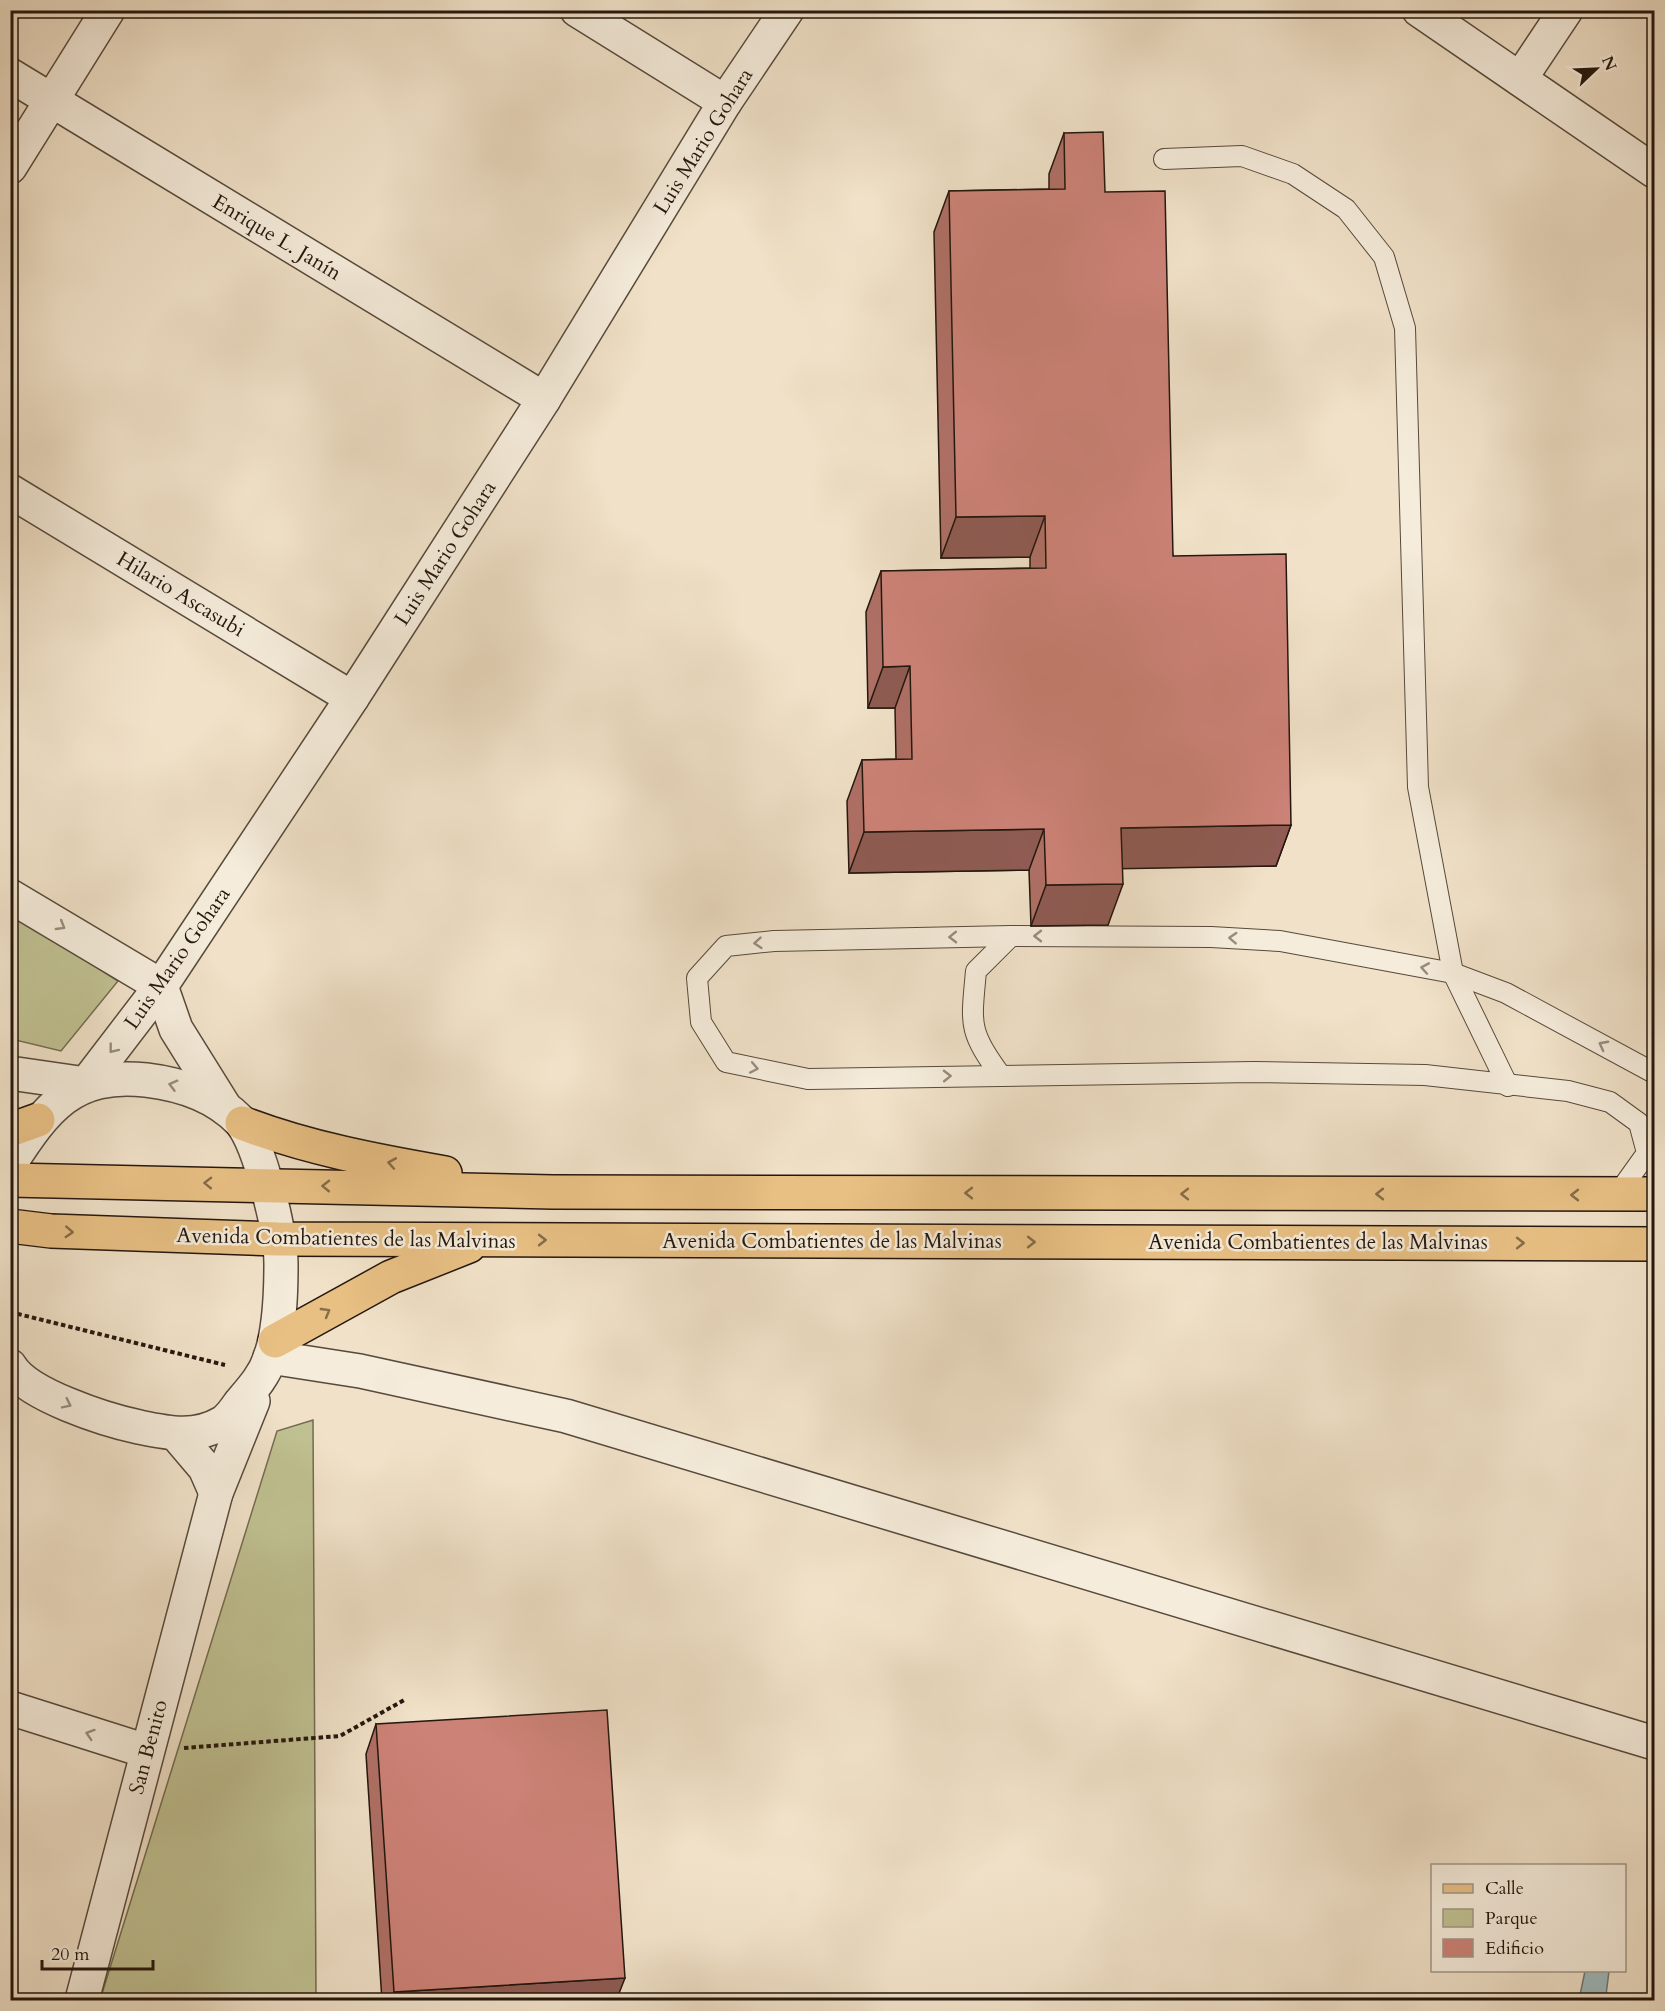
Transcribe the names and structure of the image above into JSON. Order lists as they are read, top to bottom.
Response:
{
  "streets": {
    "main road": ["Avenida Combatientes de las Malvinas"],
    "street": [
      "Luis Mario Gohara",
      "Enrique L. Janín",
      "Hilario Ascasubi",
      "San Benito"
    ]
  },
  "crossings": [
    ["Luis Mario Gohara", "Enrique L. Janín"],
    ["Luis Mario Gohara", "Hilario Ascasubi"],
    ["Luis Mario Gohara", "San Benito"],
    ["Avenida Combatientes de las Malvinas", "San Benito"]
  ],
  "legend": ["Calle", "Parque", "Edificio"],
  "scale_bar": "20 m",
  "north": "top right"
}
